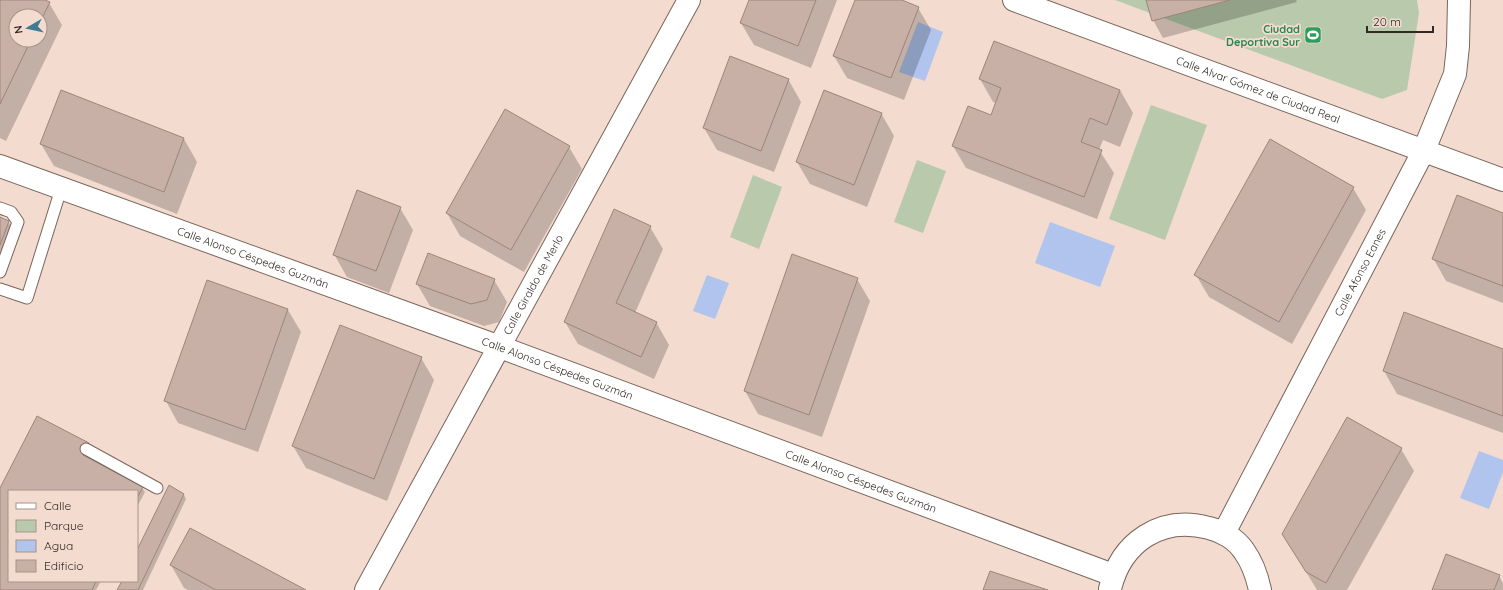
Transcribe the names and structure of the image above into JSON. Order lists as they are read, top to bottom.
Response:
{
  "streets": {
    "street": [
      "Calle Alvar Gómez de Ciudad Real",
      "Calle Alonso Céspedes Guzmán",
      "Calle Afonso Eanes",
      "Calle Giraldo de Merlo"
    ]
  },
  "crossings": [
    ["Calle Alvar Gómez de Ciudad Real", "Calle Afonso Eanes"],
    ["Calle Alonso Céspedes Guzmán", "Calle Giraldo de Merlo"]
  ],
  "places": {
    "sports": ["Ciudad Deportiva Sur"]
  },
  "legend": [
    "Calle",
    "Parque",
    "Agua",
    "Edificio"
  ],
  "scale_bar": "20 m",
  "north": "left"
}
